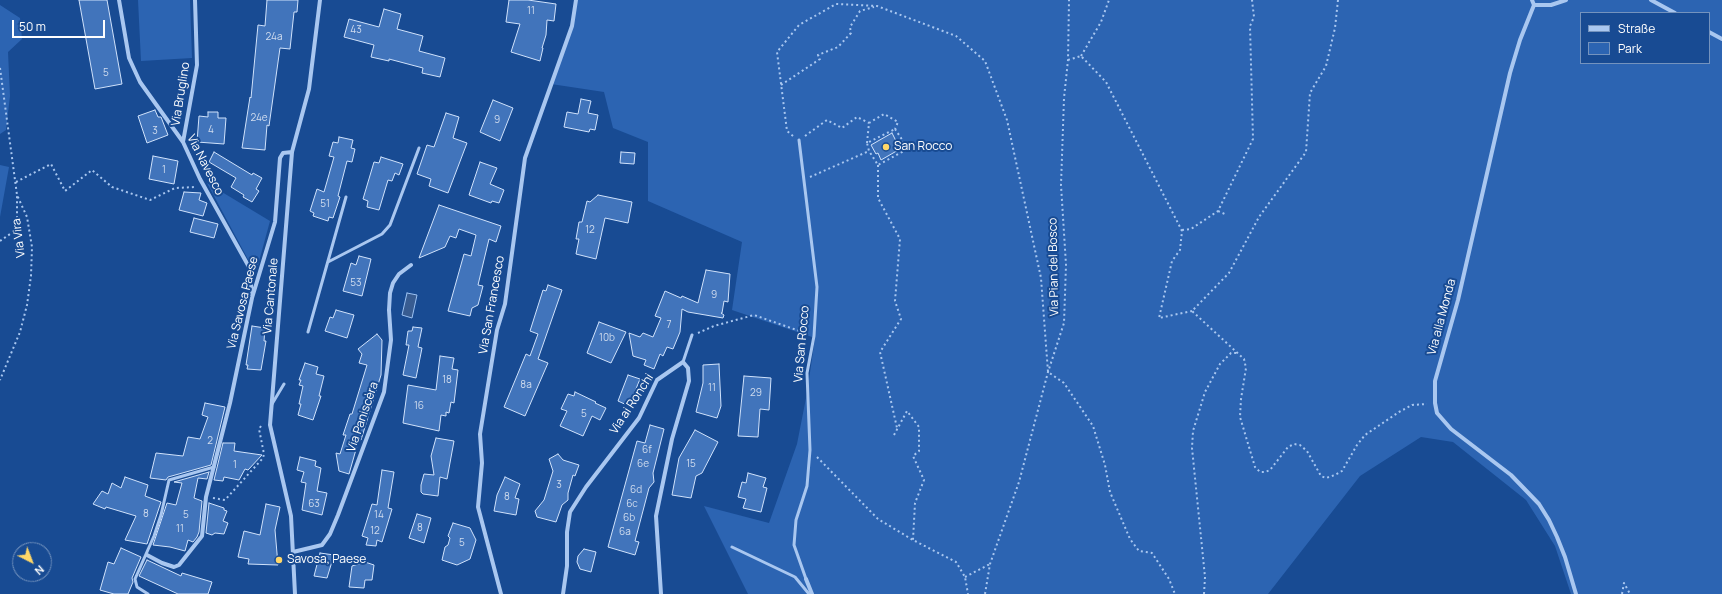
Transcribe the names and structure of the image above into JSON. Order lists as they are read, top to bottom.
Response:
{
  "streets": {
    "street": [
      "Via Bruglino",
      "Via Navesco",
      "Via Cantonale",
      "Via Savosa Paese",
      "Via San Francesco",
      "Via alla Monda",
      "Via San Rocco",
      "Via ai Ronchi",
      "Via Paniscèra"
    ],
    "path": ["Via Vira", "Via Pian del Bosco"]
  },
  "crossings": [
    ["Via Bruglino", "Via Navesco"],
    ["Via Navesco", "Via Savosa Paese"],
    ["Via Cantonale", "Via Savosa Paese"],
    ["Via Cantonale", "Via Paniscèra"]
  ],
  "places": ["San Rocco", "Savosa, Paese"],
  "house_numbers": [
    "11",
    "43",
    "24a",
    "5",
    "24e",
    "9",
    "4",
    "3",
    "1",
    "51",
    "12",
    "53",
    "9",
    "7",
    "10b",
    "18",
    "8a",
    "11",
    "29",
    "16",
    "5",
    "2",
    "6f",
    "6e",
    "15",
    "1",
    "3",
    "6d",
    "8",
    "63",
    "6c",
    "8",
    "5",
    "14",
    "6b",
    "8",
    "11",
    "12",
    "6a",
    "5"
  ],
  "legend": ["Straße", "Park"],
  "scale_bar": "50 m",
  "north": "bottom right"
}
